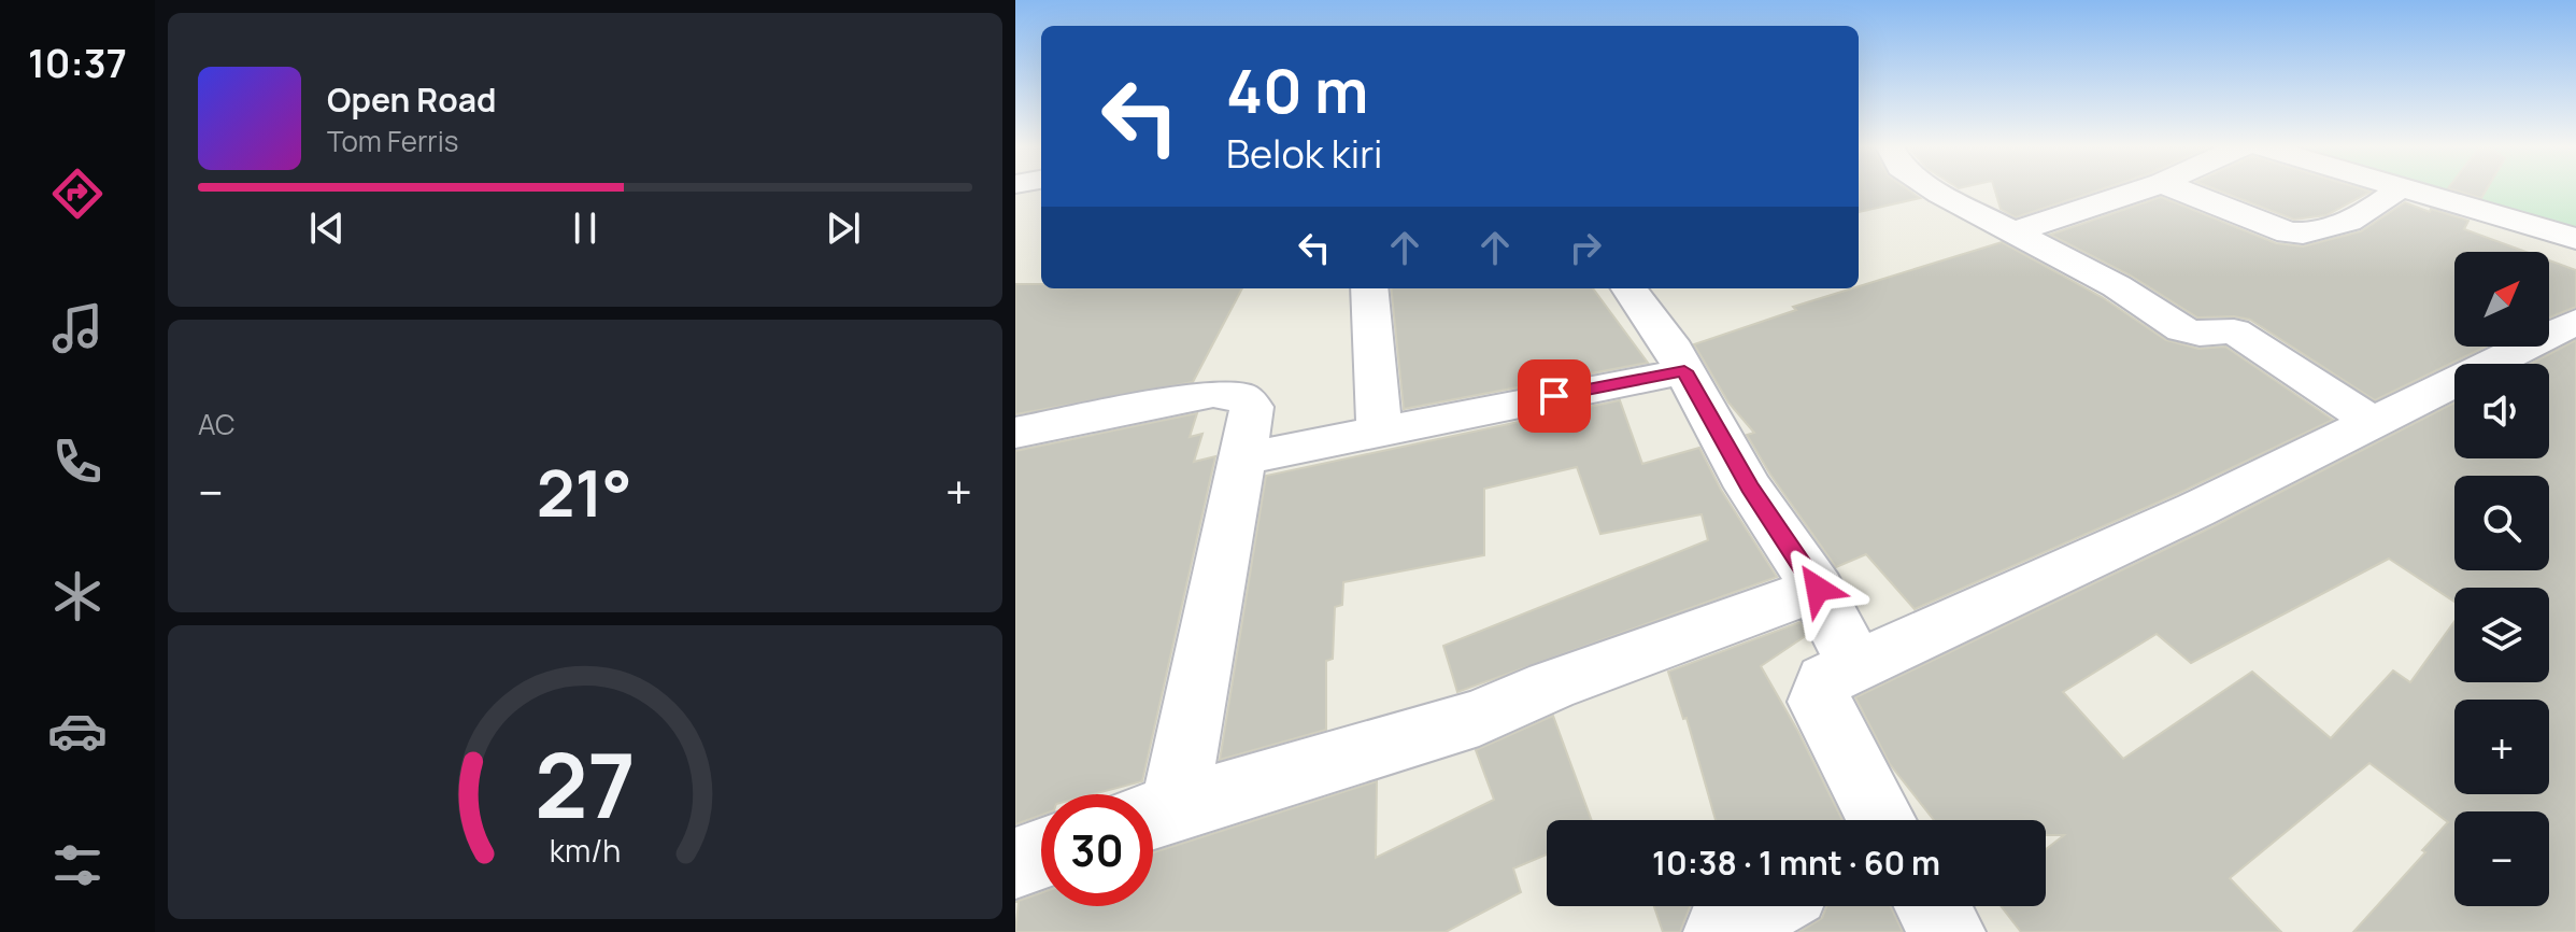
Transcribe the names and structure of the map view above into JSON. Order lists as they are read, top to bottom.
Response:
{
  "north": "top right",
  "page": {
    "tabs": "10:37",
    "turn": ["40 m", "Belok kiri"],
    "song": ["Open Road", "Tom Ferris"],
    "map_buttons": ["+", "−"],
    "tile": "AC",
    "heat": ["−", "21°", "+"],
    "limit": "30",
    "trip": "10:38 · 1 mnt · 60 m",
    "gauge": ["27", "km/h"]
  }
}
